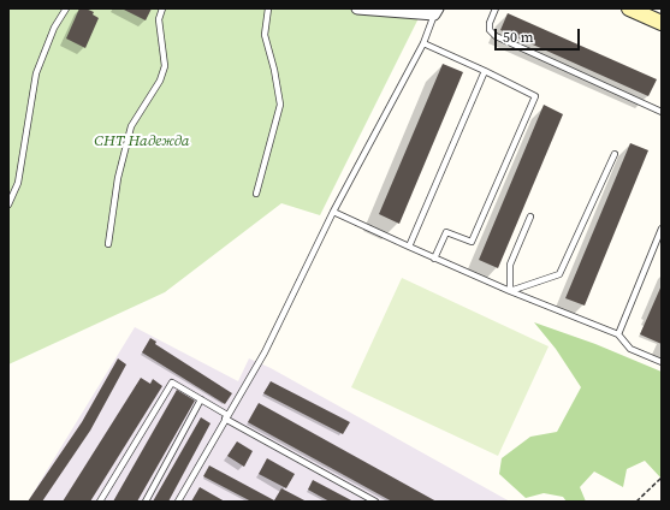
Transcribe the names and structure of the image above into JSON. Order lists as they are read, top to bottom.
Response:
{
  "parks": ["СНТ Надежда"],
  "scale_bar": "50 m"
}
